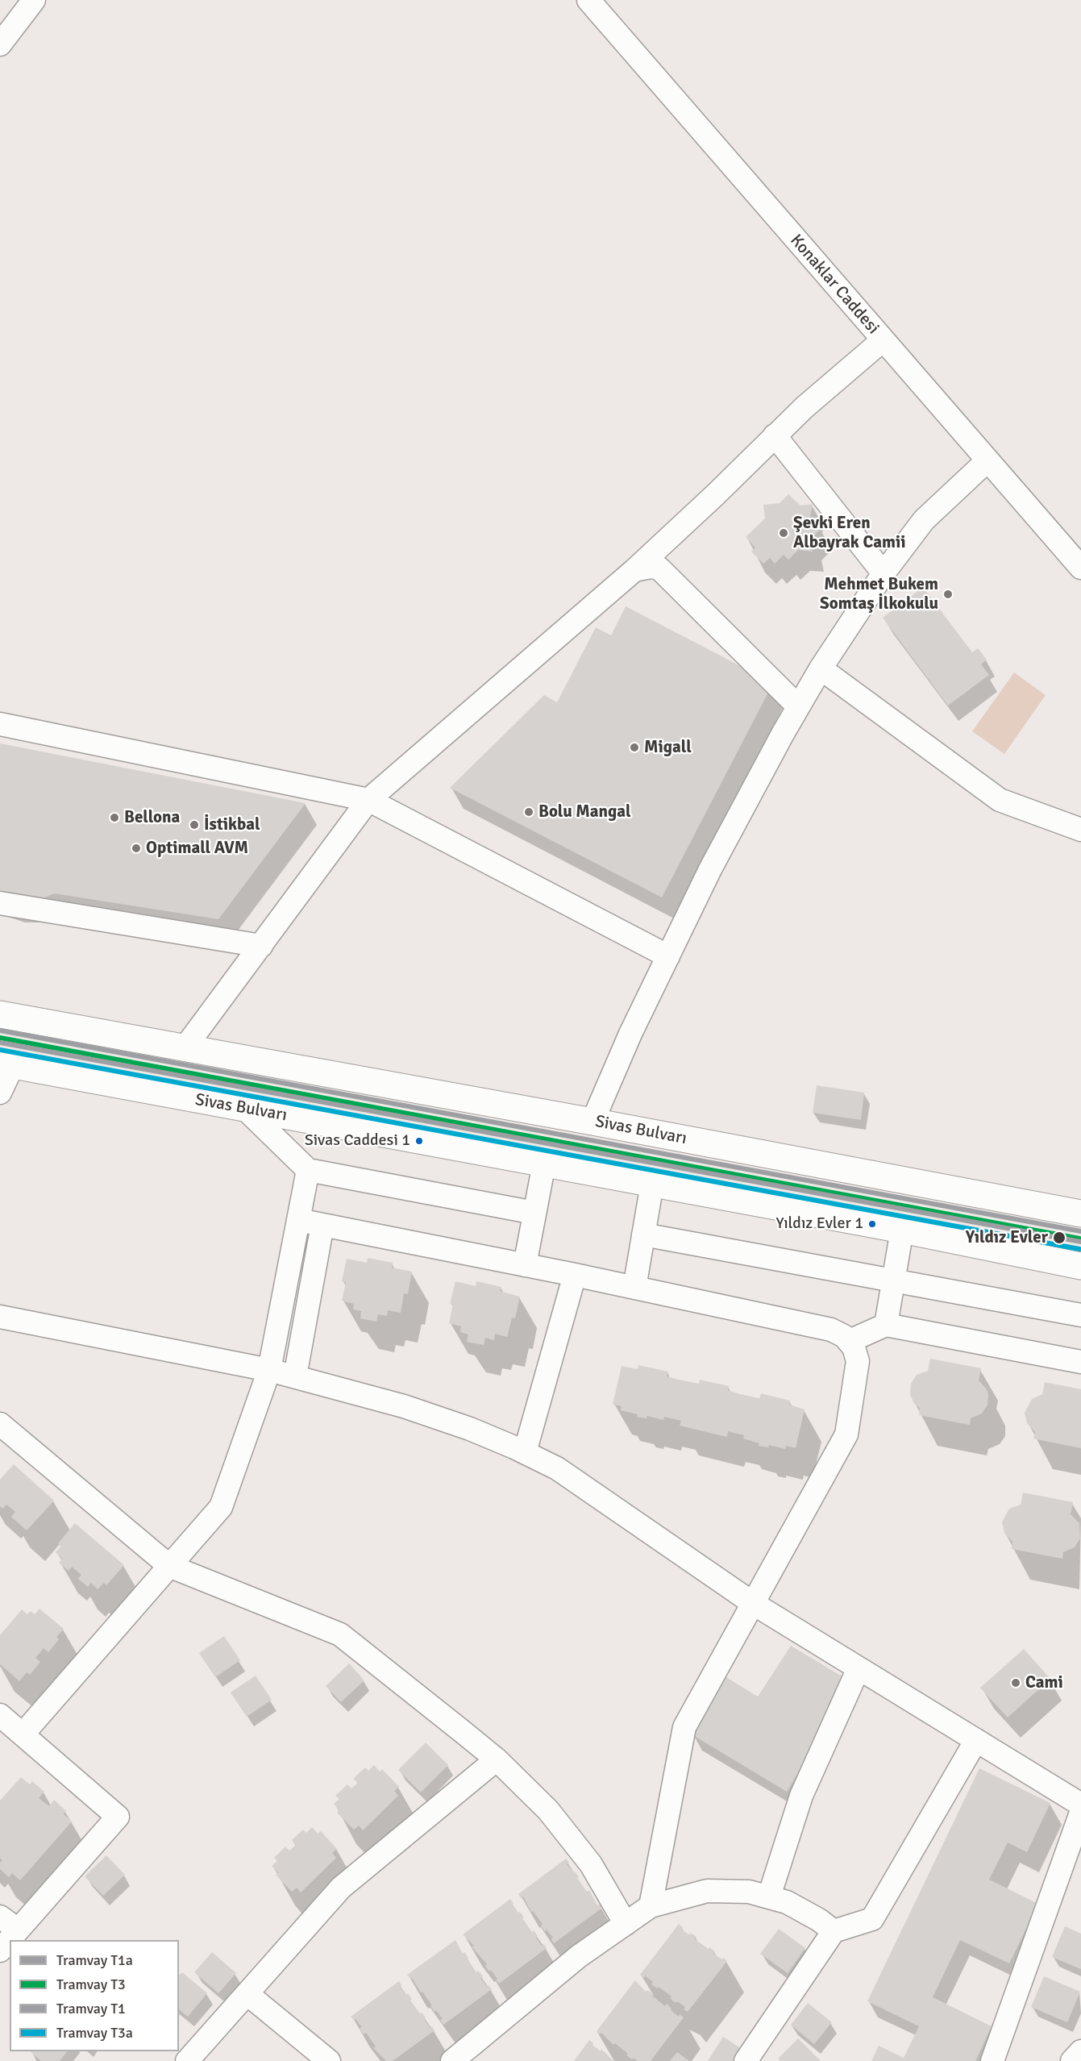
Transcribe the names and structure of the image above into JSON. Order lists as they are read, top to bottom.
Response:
{
  "streets": {
    "highway": ["Sivas Bulvarı"],
    "street": ["Konaklar Caddesi"]
  },
  "places": [
    "Şevki Eren Albayrak Camii",
    "Mehmet Bukem Somtaş İlkokulu",
    "Migall",
    "Bolu Mangal",
    "Bellona",
    "İstikbal",
    "Optimall AVM",
    "Sivas Caddesi 1",
    "Yıldız Evler 1",
    "Yıldız Evler",
    "Cami"
  ],
  "lines": [
    "tram line T1a",
    "tram line T3",
    "tram line T1",
    "tram line T3a"
  ],
  "legend": [
    "Tramvay T1a",
    "Tramvay T3",
    "Tramvay T1",
    "Tramvay T3a"
  ]
}
